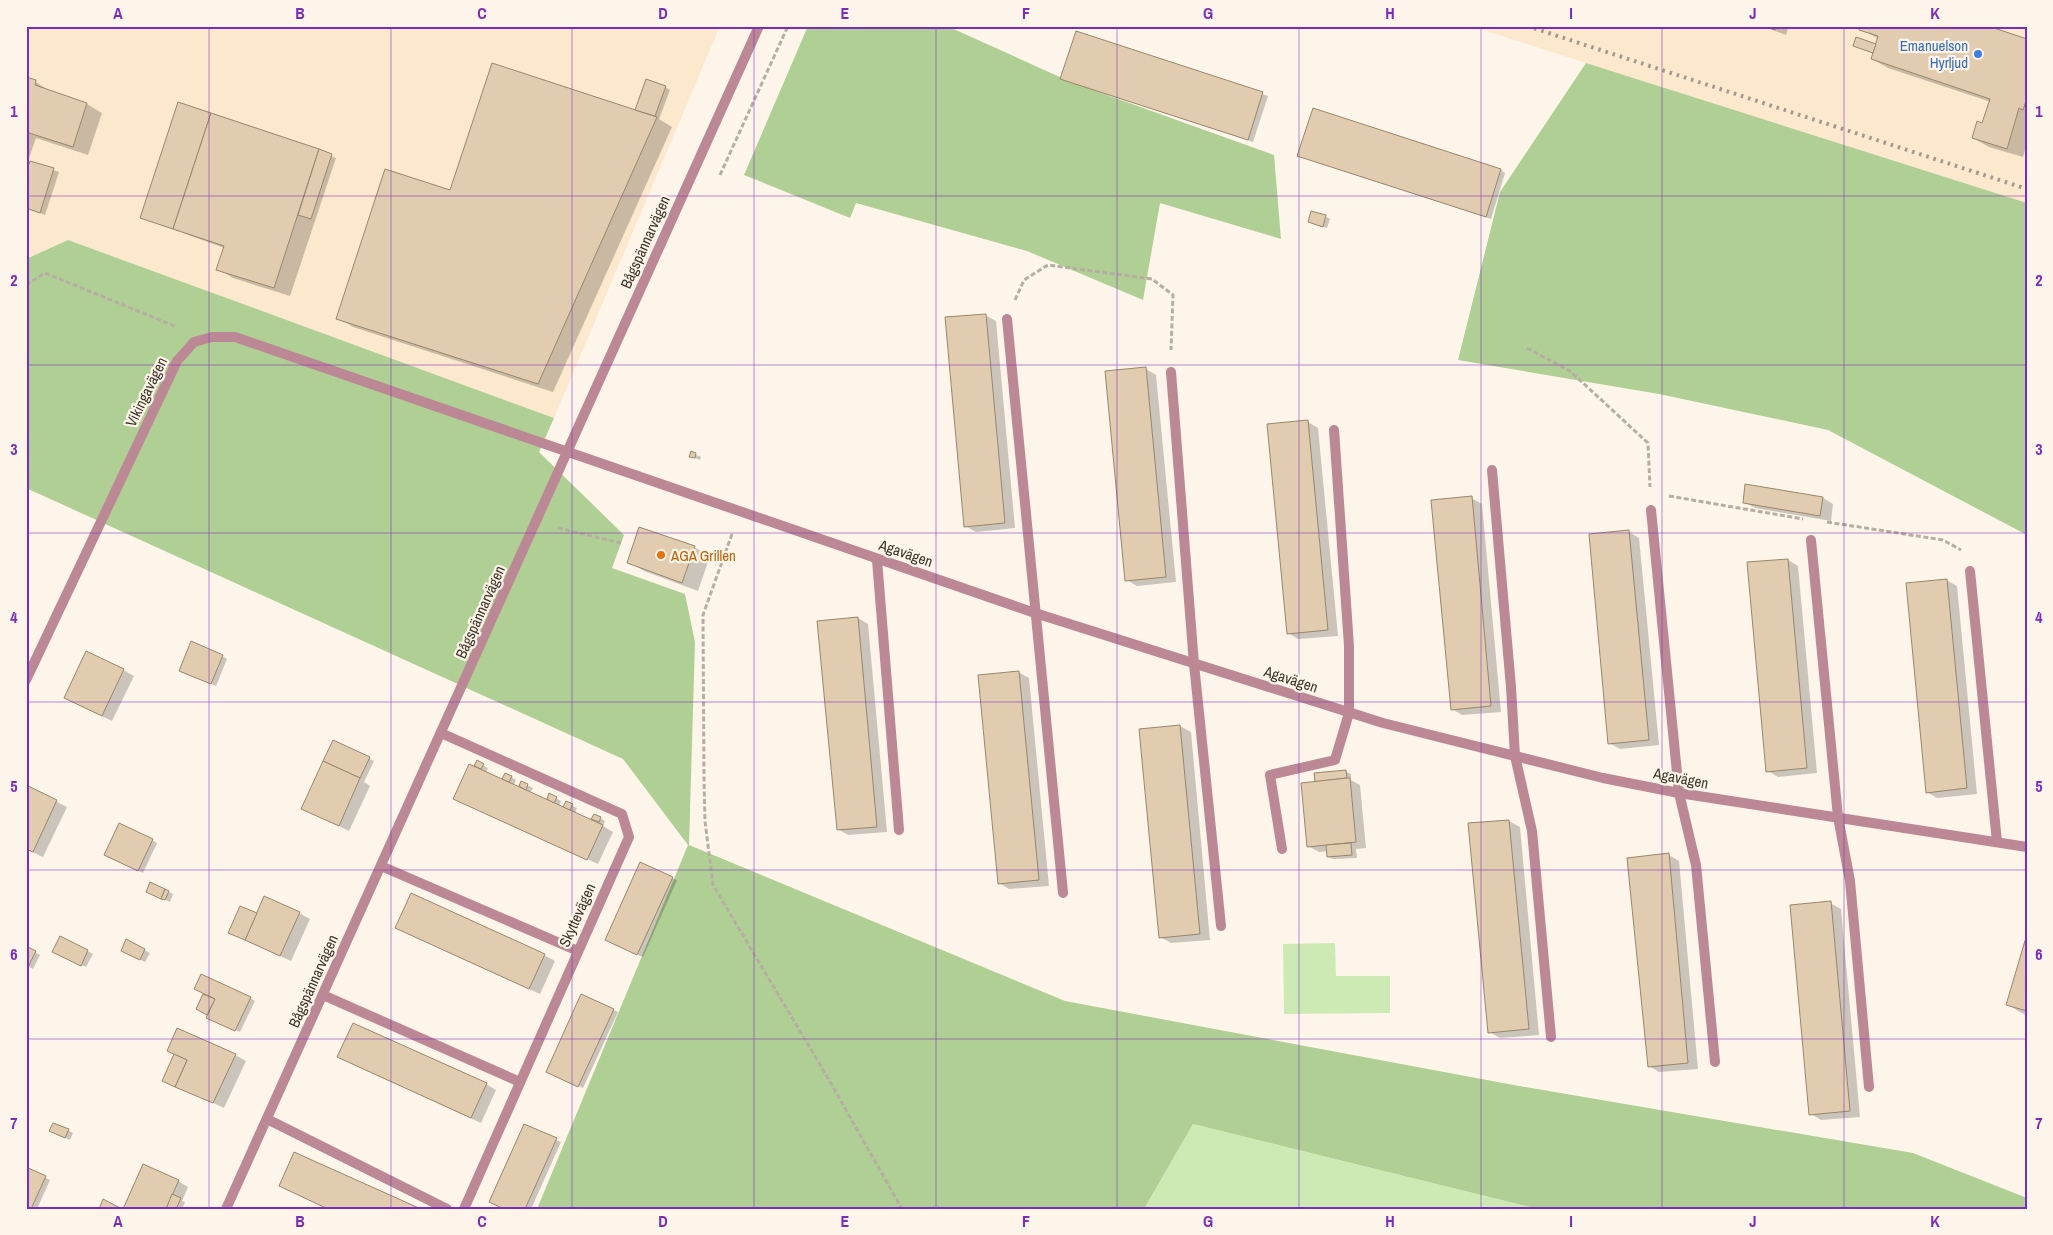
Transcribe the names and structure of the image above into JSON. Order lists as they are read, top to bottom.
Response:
{
  "streets": {
    "street": [
      "Bågspännarvägen",
      "Vikingavägen",
      "Agavägen",
      "Skyttevägen"
    ]
  },
  "crossings": [
    ["Bågspännarvägen", "Agavägen"],
    ["Bågspännarvägen", "Skyttevägen"]
  ],
  "places": ["Emanuelson Hyrljud", "AGA Grillen"],
  "grid": {
    "columns": [
      "A",
      "B",
      "C",
      "D",
      "E",
      "F",
      "G",
      "H",
      "I",
      "J",
      "K"
    ],
    "rows": [
      "1",
      "2",
      "3",
      "4",
      "5",
      "6",
      "7"
    ]
  }
}
